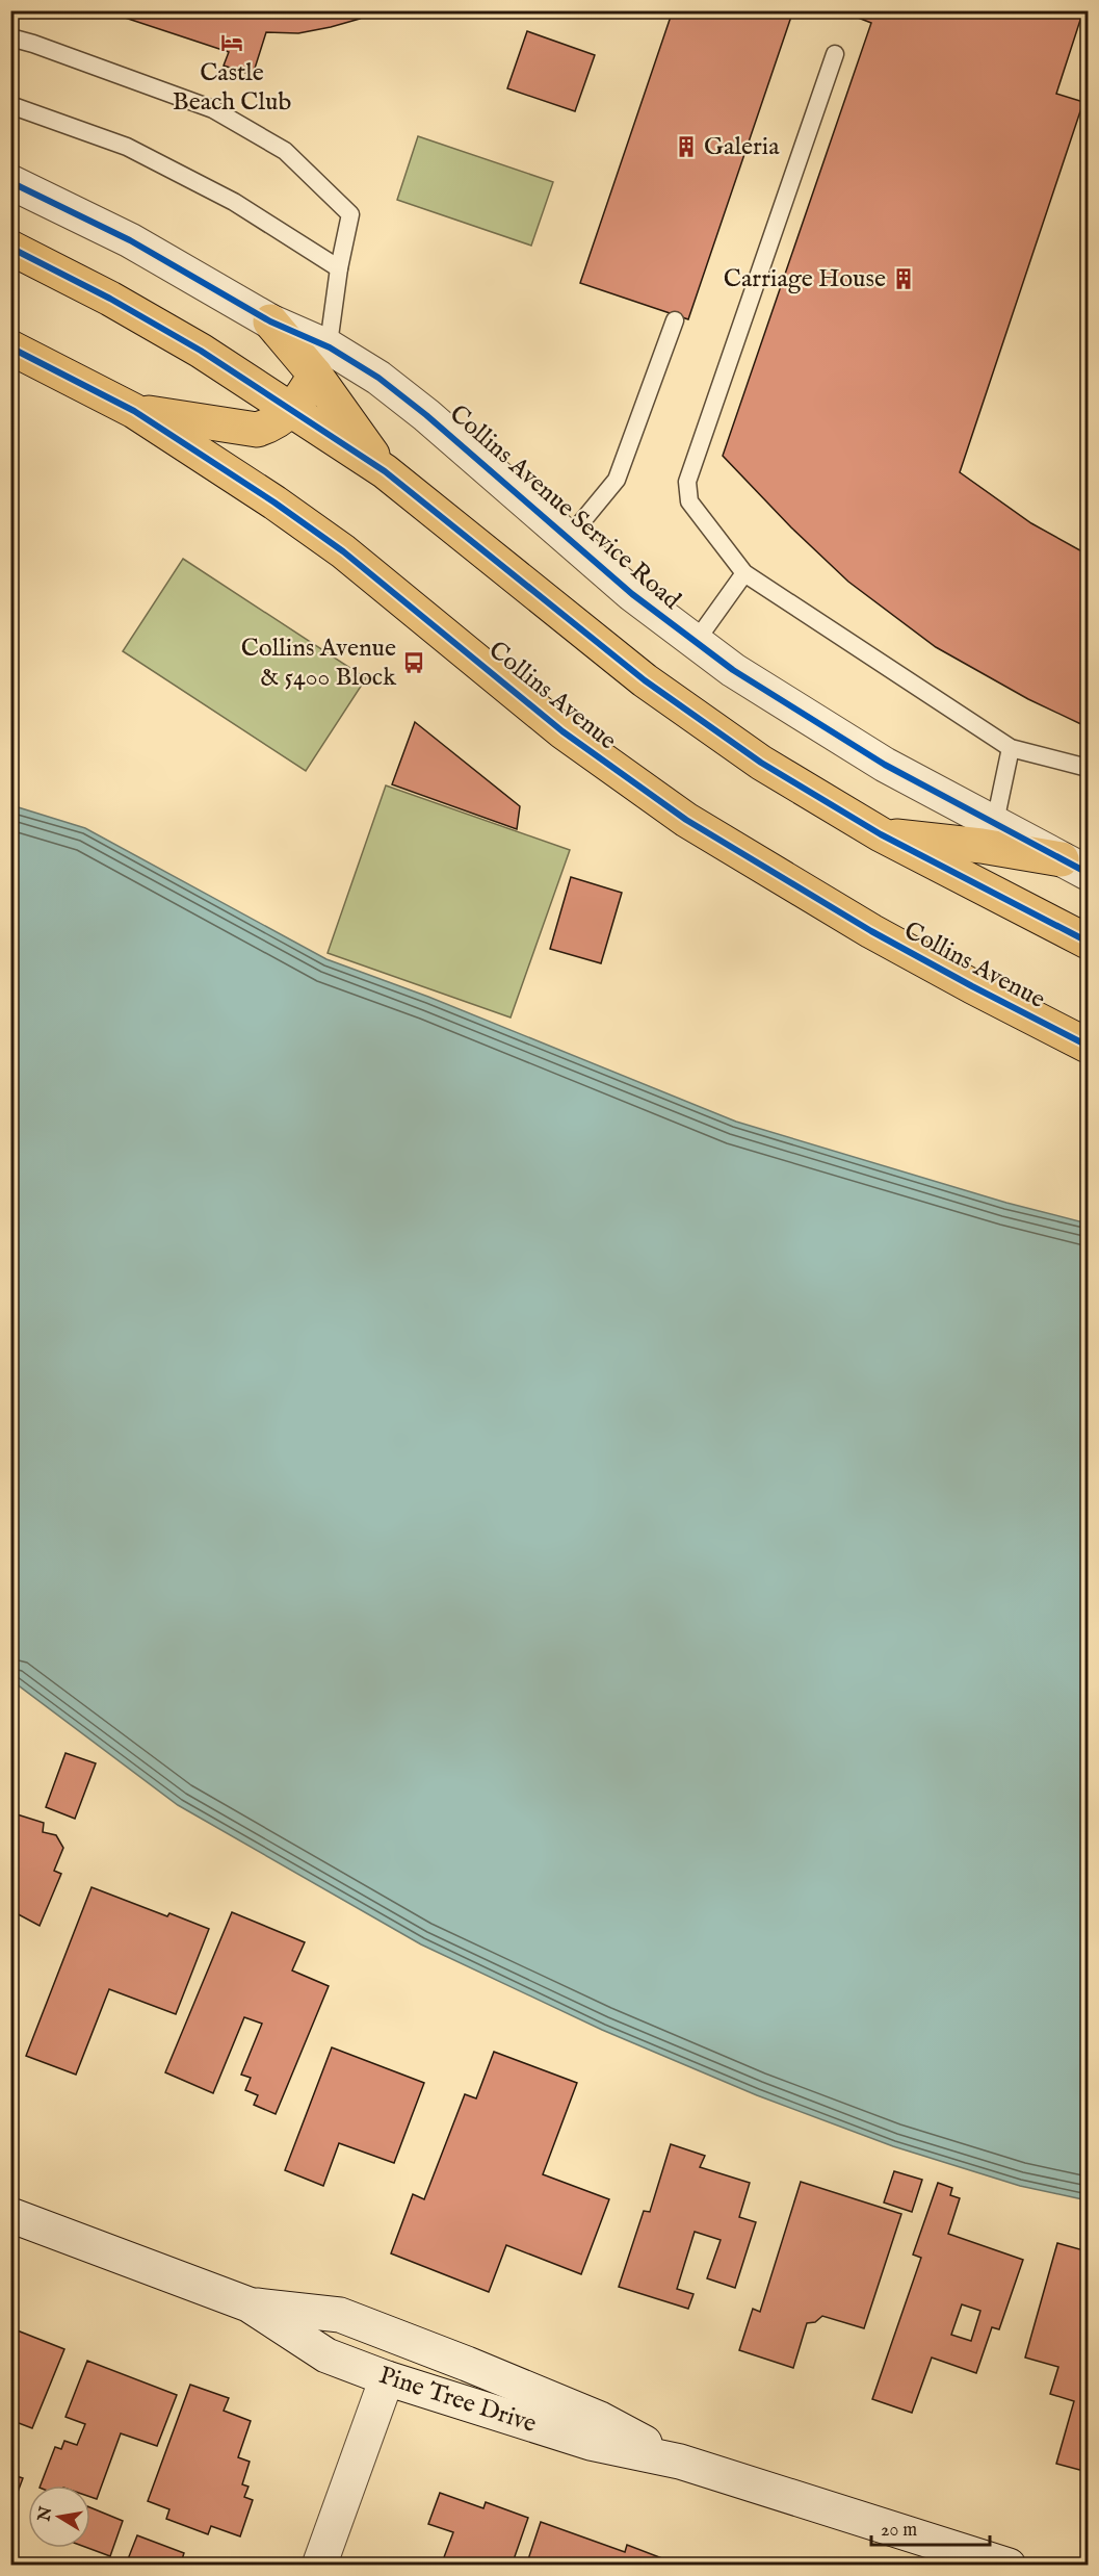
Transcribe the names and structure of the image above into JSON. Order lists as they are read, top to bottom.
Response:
{
  "streets": {
    "main road": ["Collins Avenue Service Road", "Collins Avenue", "Pine Tree Drive"]
  },
  "places": {
    "hotel": ["Castle Beach Club"],
    "building": ["Galeria", "Carriage House"],
    "bus stop": ["Collins Avenue & 5400 Block"]
  },
  "scale_bar": "20 m",
  "north": "left"
}
